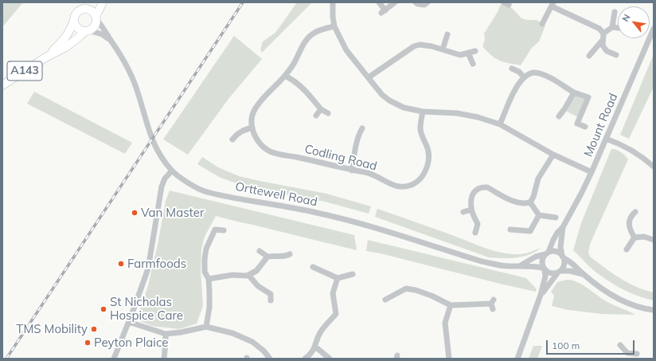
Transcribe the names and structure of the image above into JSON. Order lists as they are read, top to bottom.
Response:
{
  "streets": {
    "highway": ["A143"],
    "street": ["Mount Road", "Codling Road", "Orttewell Road"]
  },
  "crossings": [
    ["A143", "Orttewell Road"],
    ["Mount Road", "Orttewell Road"]
  ],
  "places": [
    "Van Master",
    "Farmfoods",
    "St Nicholas Hospice Care",
    "TMS Mobility",
    "Peyton Plaice"
  ],
  "scale_bar": "100 m",
  "north": "top left"
}
